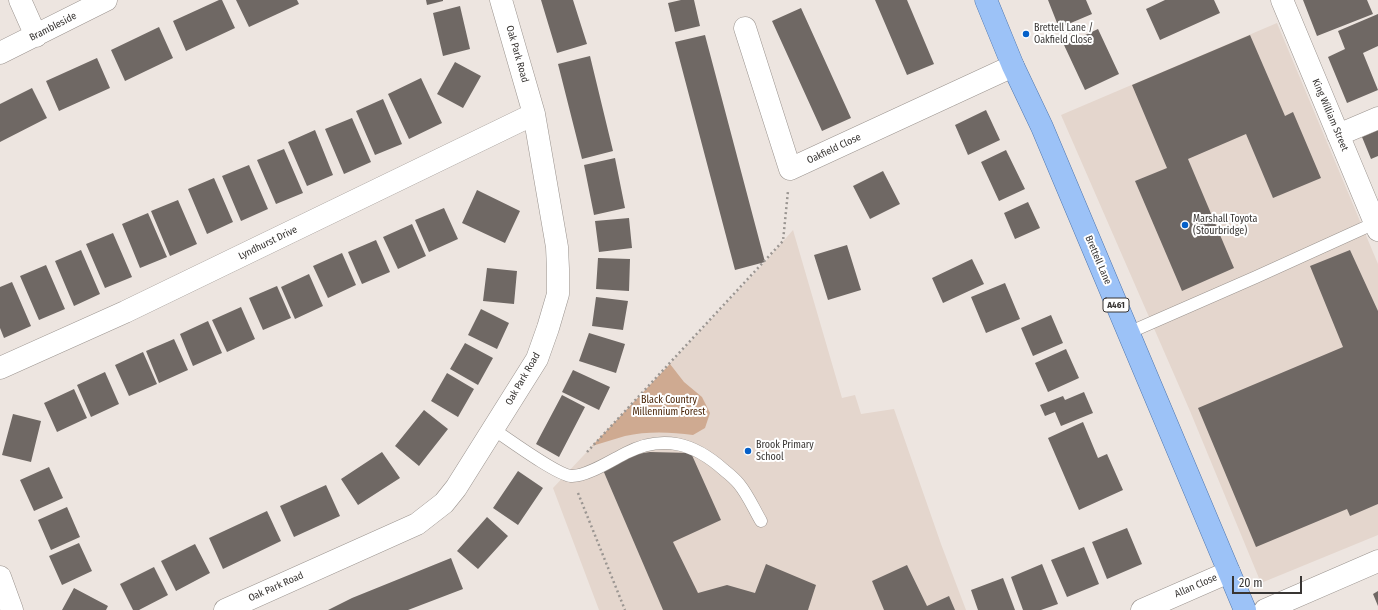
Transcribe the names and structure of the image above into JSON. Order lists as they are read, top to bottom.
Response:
{
  "streets": {
    "main road": ["Brettell Lane", "A461"],
    "street": [
      "Brambleside",
      "Oak Park Road",
      "King William Street",
      "Oakfield Close",
      "Lyndhurst Drive",
      "Allan Close"
    ]
  },
  "crossings": [
    ["Oak Park Road", "Lyndhurst Drive"],
    ["Oakfield Close", "Brettell Lane"],
    ["Brettell Lane", "Allan Close"]
  ],
  "parks": ["Black Country Millennium Forest"],
  "places": ["Brettell Lane / Oakfield Close", "Marshall Toyota (Stourbridge)", "Brook Primary School"],
  "scale_bar": "20 m"
}
